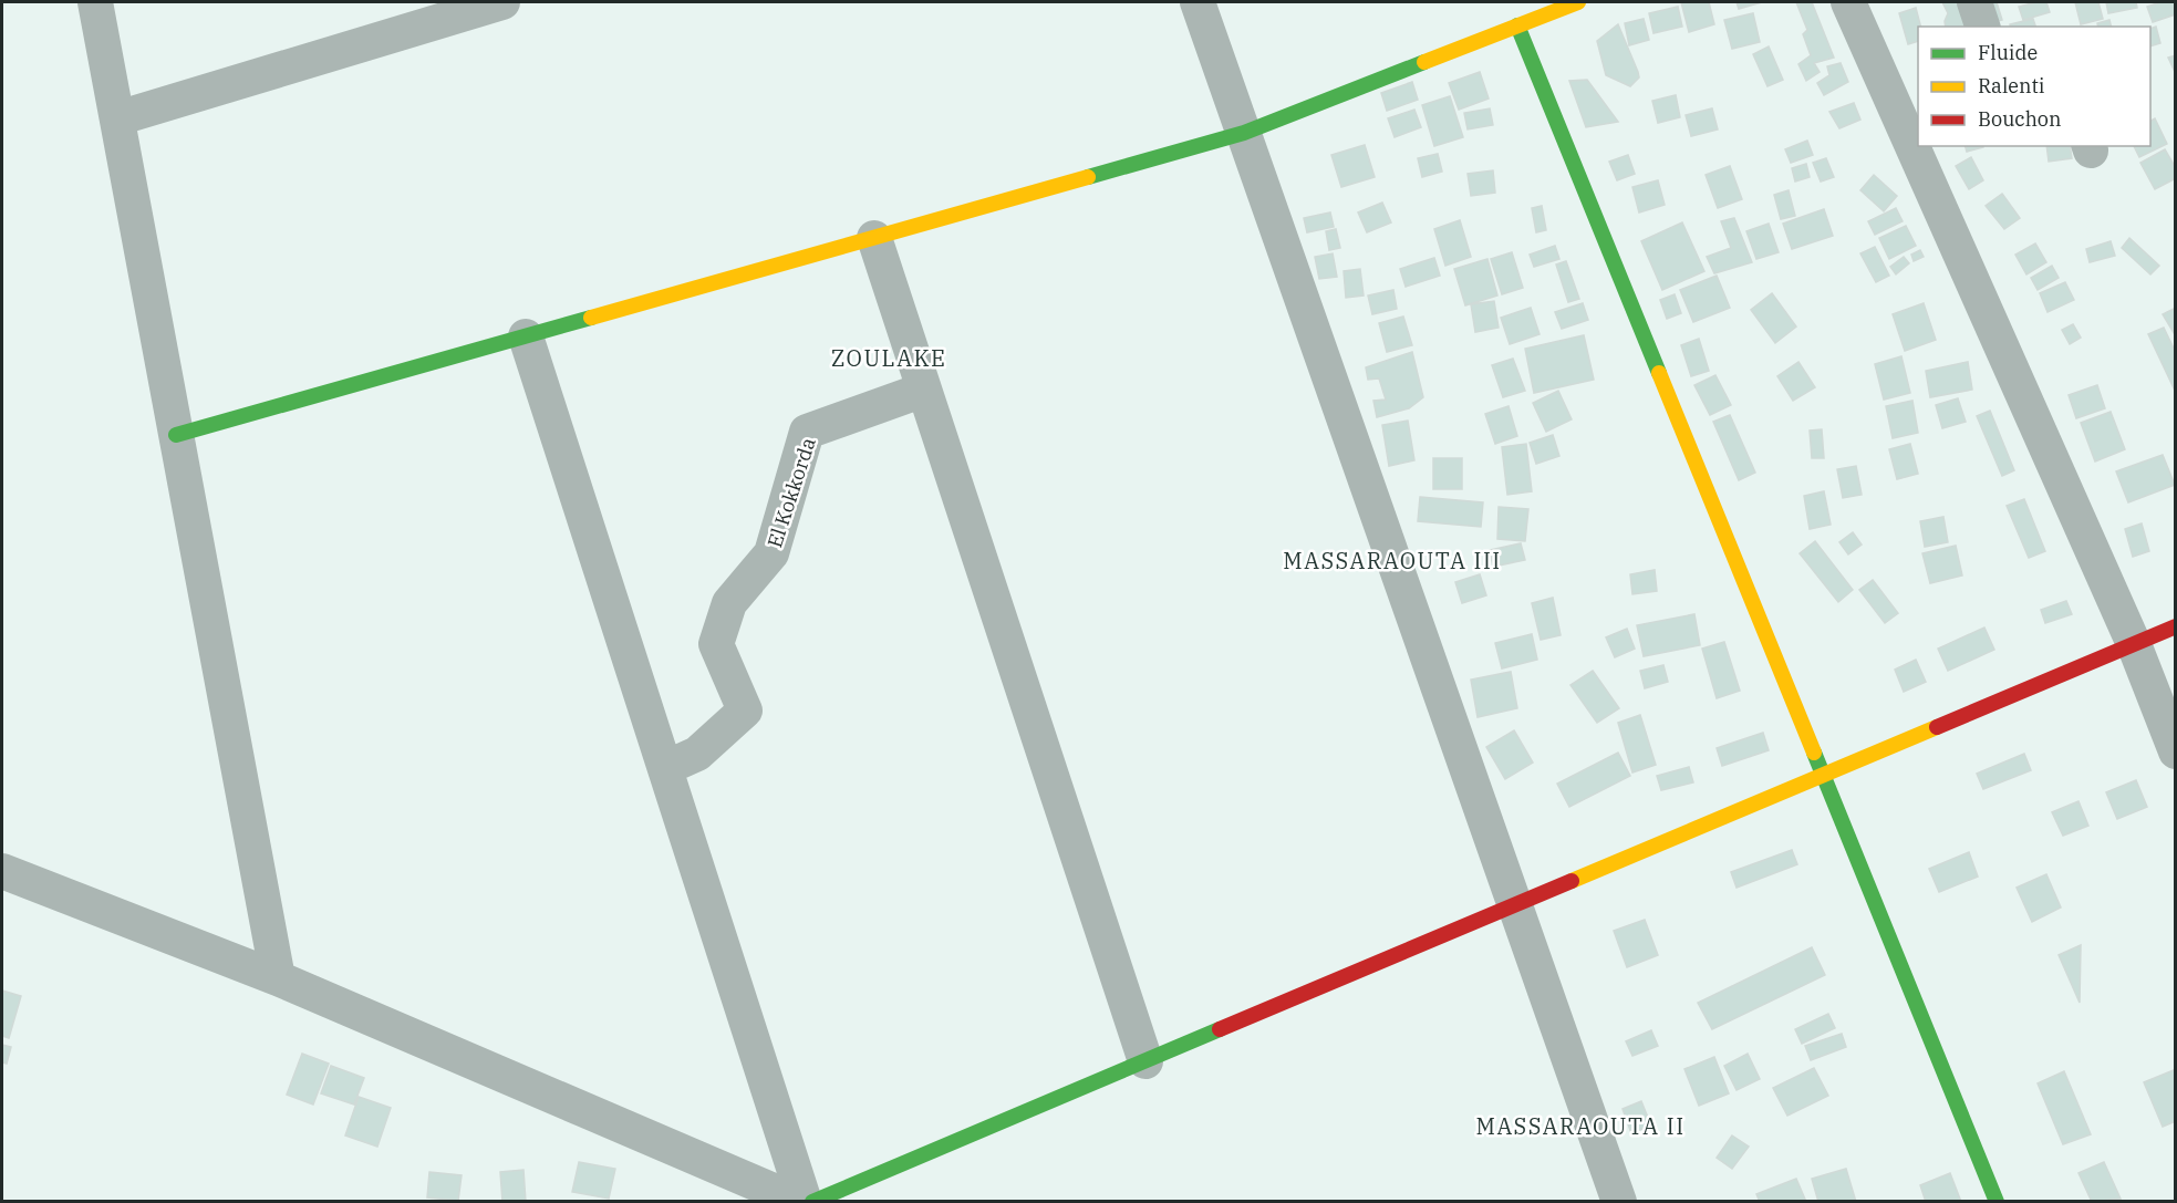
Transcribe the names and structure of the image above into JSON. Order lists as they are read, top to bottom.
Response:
{
  "streets": {
    "street": ["El Kokkorda"]
  },
  "districts": ["ZOULAKE", "MASSARAOUTA III", "MASSARAOUTA II"],
  "legend": ["Fluide", "Ralenti", "Bouchon"]
}
